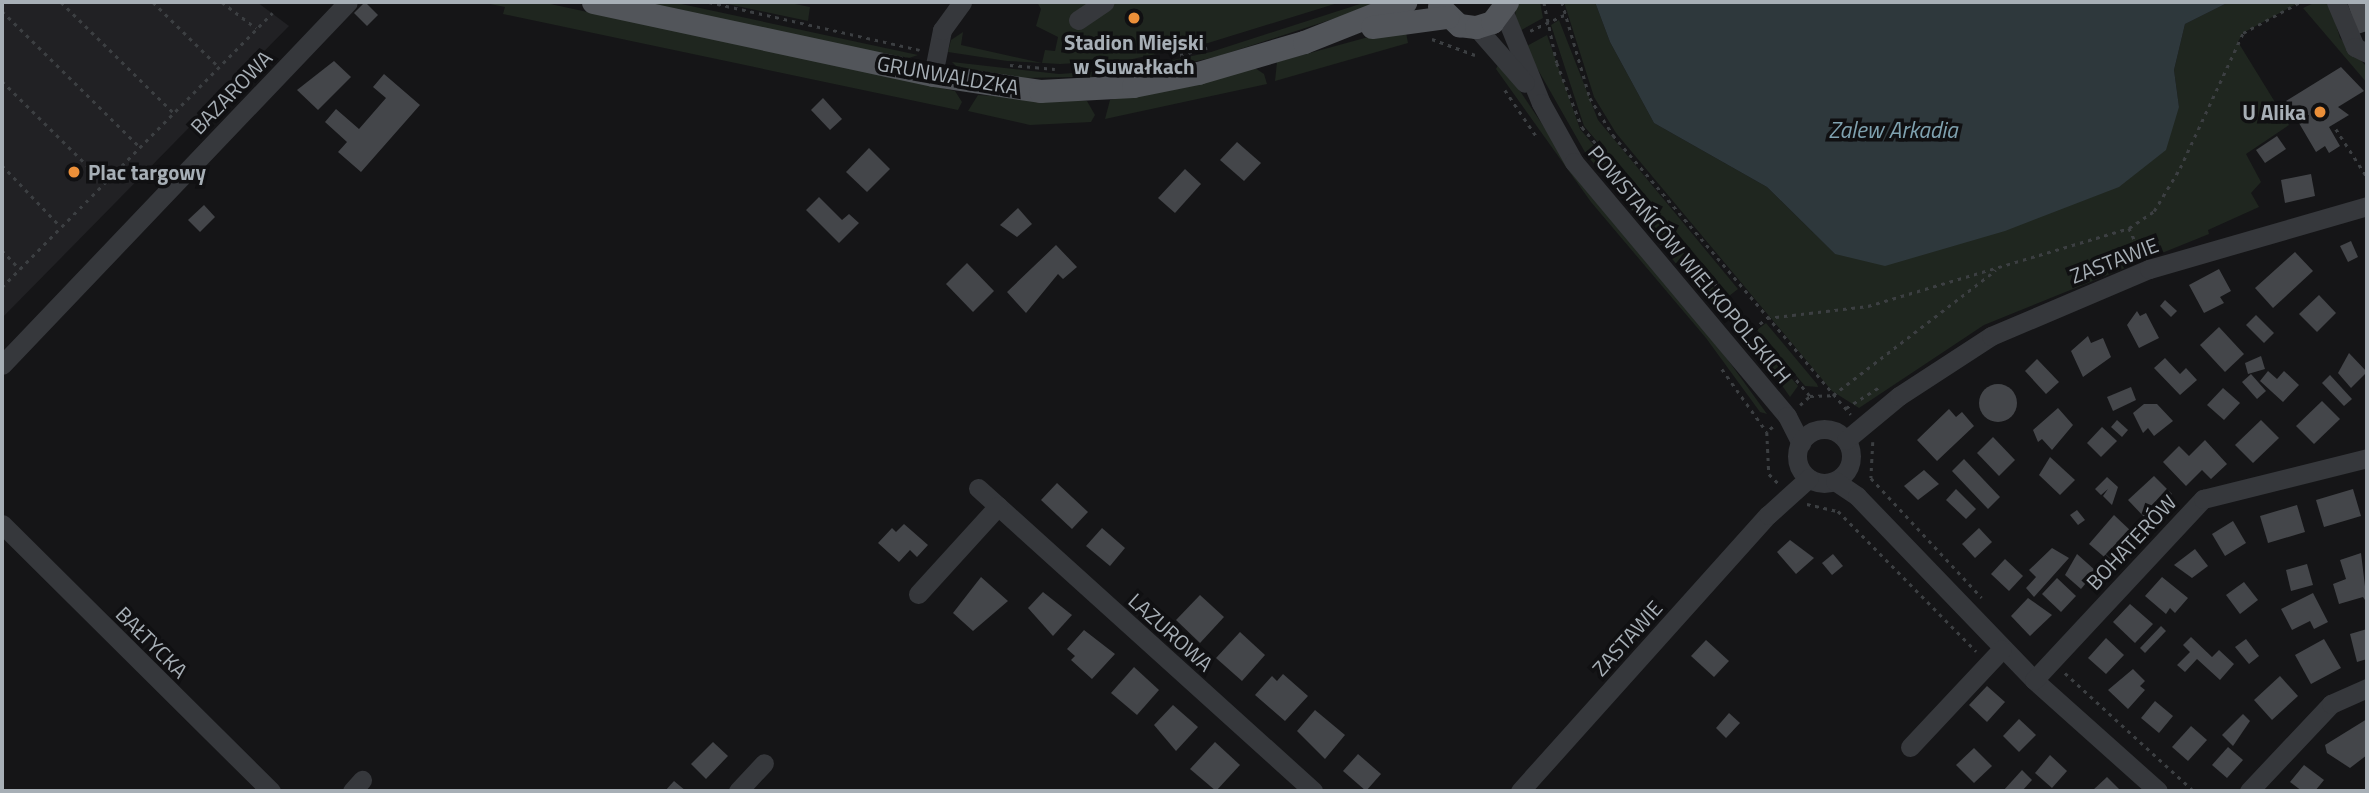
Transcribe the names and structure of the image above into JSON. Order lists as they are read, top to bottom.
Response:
{
  "streets": {
    "main road": ["GRUNWALDZKA"],
    "street": [
      "BAZAROWA",
      "ZASTAWIE",
      "POWSTAŃCÓW WIELKOPOLSKICH",
      "BOHATERÓW",
      "LAZUROWA",
      "BAŁTYCKA"
    ]
  },
  "water": ["Zalew Arkadia"],
  "places": ["Stadion Miejski w Suwałkach", "U Alika", "Plac targowy"]
}
